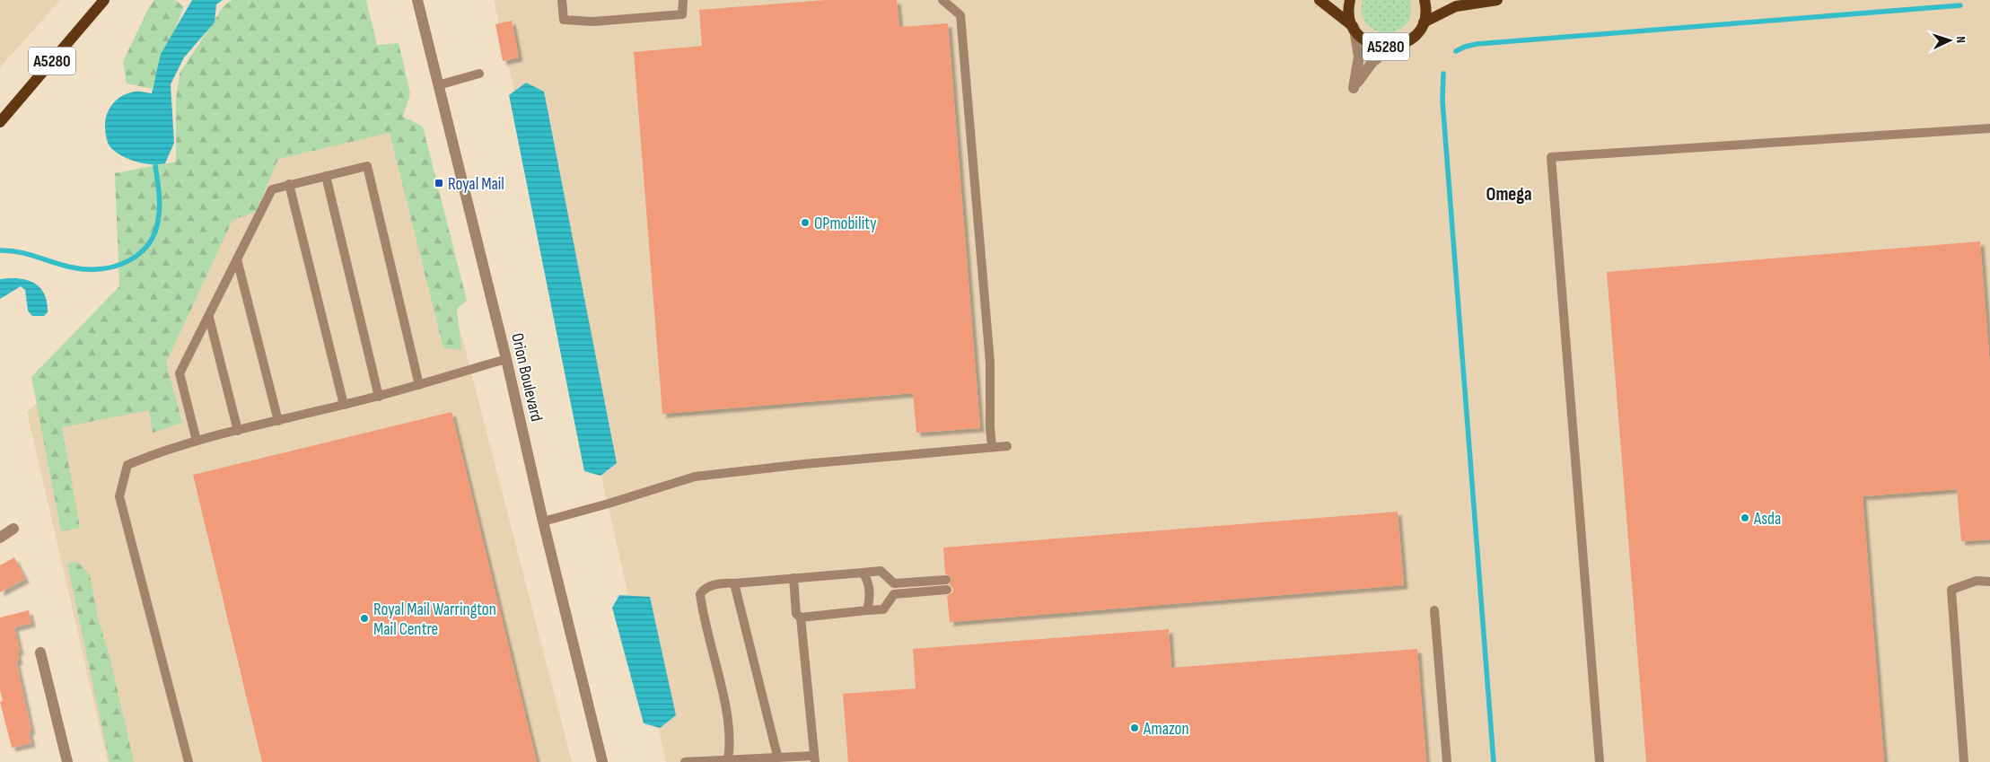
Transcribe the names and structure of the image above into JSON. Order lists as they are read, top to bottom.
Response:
{
  "streets": {
    "main road": ["A5280"],
    "street": ["Orion Boulevard"]
  },
  "districts": ["Omega"],
  "places": {
    "transit": ["Royal Mail"],
    "other": [
      "OPmobility",
      "Asda",
      "Royal Mail Warrington Mail Centre",
      "Amazon"
    ]
  },
  "north": "right"
}
